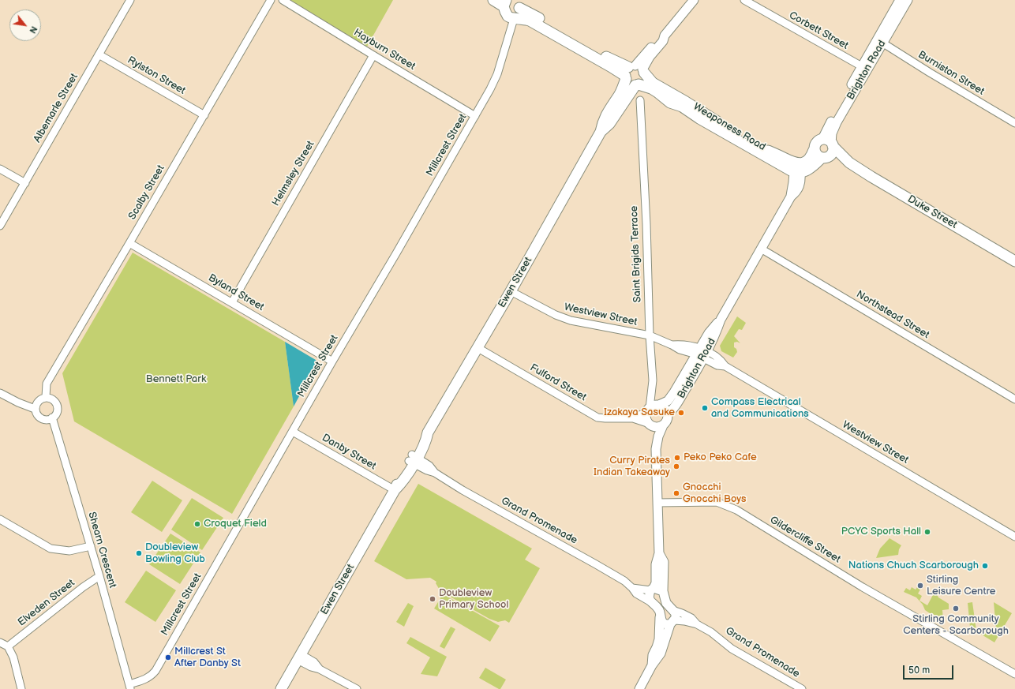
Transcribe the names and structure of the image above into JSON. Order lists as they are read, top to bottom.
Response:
{
  "streets": {
    "main road": ["Weaponess Road", "Duke Street", "Ewen Street"],
    "street": [
      "Corbett Street",
      "Hayburn Street",
      "Brighton Road",
      "Burniston Street",
      "Rylston Street",
      "Albemarle Street",
      "Millcrest Street",
      "Helmsley Street",
      "Scalby Street",
      "Saint Brigids Terrace",
      "Byland Street",
      "Westview Street",
      "Northstead Street",
      "Fulford Street",
      "Danby Street",
      "Grand Promenade",
      "Gildercliffe Street",
      "Shearn Crescent",
      "Elveden Street"
    ]
  },
  "crossings": [
    ["Corbett Street", "Brighton Road"],
    ["Hayburn Street", "Millcrest Street"],
    ["Hayburn Street", "Helmsley Street"],
    ["Brighton Road", "Burniston Street"],
    ["Brighton Road", "Weaponess Road"],
    ["Brighton Road", "Duke Street"],
    ["Brighton Road", "Saint Brigids Terrace"],
    ["Brighton Road", "Westview Street"],
    ["Brighton Road", "Northstead Street"],
    ["Brighton Road", "Fulford Street"],
    ["Rylston Street", "Albemarle Street"],
    ["Rylston Street", "Scalby Street"],
    ["Weaponess Road", "Millcrest Street"],
    ["Weaponess Road", "Ewen Street"],
    ["Millcrest Street", "Byland Street"],
    ["Millcrest Street", "Danby Street"],
    ["Millcrest Street", "Shearn Crescent"],
    ["Helmsley Street", "Byland Street"],
    ["Scalby Street", "Byland Street"],
    ["Scalby Street", "Shearn Crescent"],
    ["Saint Brigids Terrace", "Westview Street"],
    ["Saint Brigids Terrace", "Fulford Street"],
    ["Ewen Street", "Westview Street"],
    ["Ewen Street", "Fulford Street"],
    ["Ewen Street", "Danby Street"],
    ["Ewen Street", "Grand Promenade"],
    ["Shearn Crescent", "Elveden Street"]
  ],
  "parks": ["Bennett Park"],
  "places": [
    "Compass Electrical and Communications",
    "Izakaya Sasuke",
    "Peko Peko Cafe",
    "Curry Pirates Indian Takeaway",
    "Gnocchi Gnocchi Boys",
    "Croquet Field",
    "PCYC Sports Hall",
    "Doubleview Bowling Club",
    "Nations Chuch Scarborough",
    "Stirling Leisure Centre",
    "Doubleview Primary School",
    "Stirling Community Centers - Scarborough",
    "Millcrest St After Danby St"
  ],
  "scale_bar": "50 m",
  "north": "bottom right"
}
